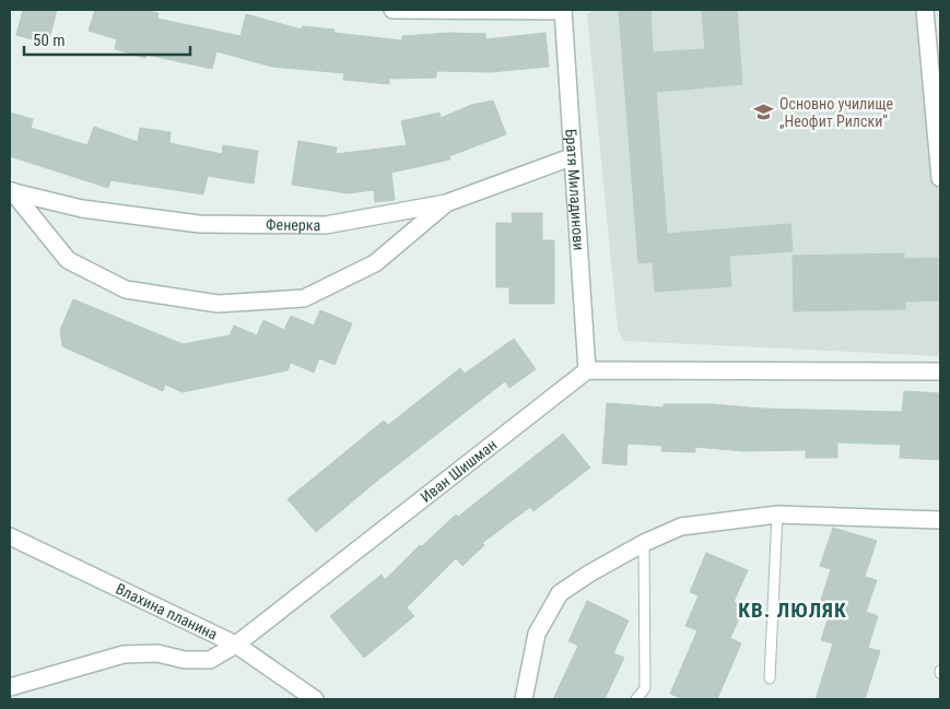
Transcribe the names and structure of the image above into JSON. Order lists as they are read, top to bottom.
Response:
{
  "streets": {
    "street": [
      "Братя Миладинови",
      "Фенерка",
      "Иван Шишман",
      "Влахина планина"
    ]
  },
  "crossings": [
    ["Братя Миладинови", "Фенерка"],
    ["Братя Миладинови", "Иван Шишман"],
    ["Иван Шишман", "Влахина планина"]
  ],
  "districts": ["КВ. ЛЮЛЯК"],
  "places": {
    "school or university": ["Основно училище „Неофит Рилски“"]
  },
  "scale_bar": "50 m"
}
